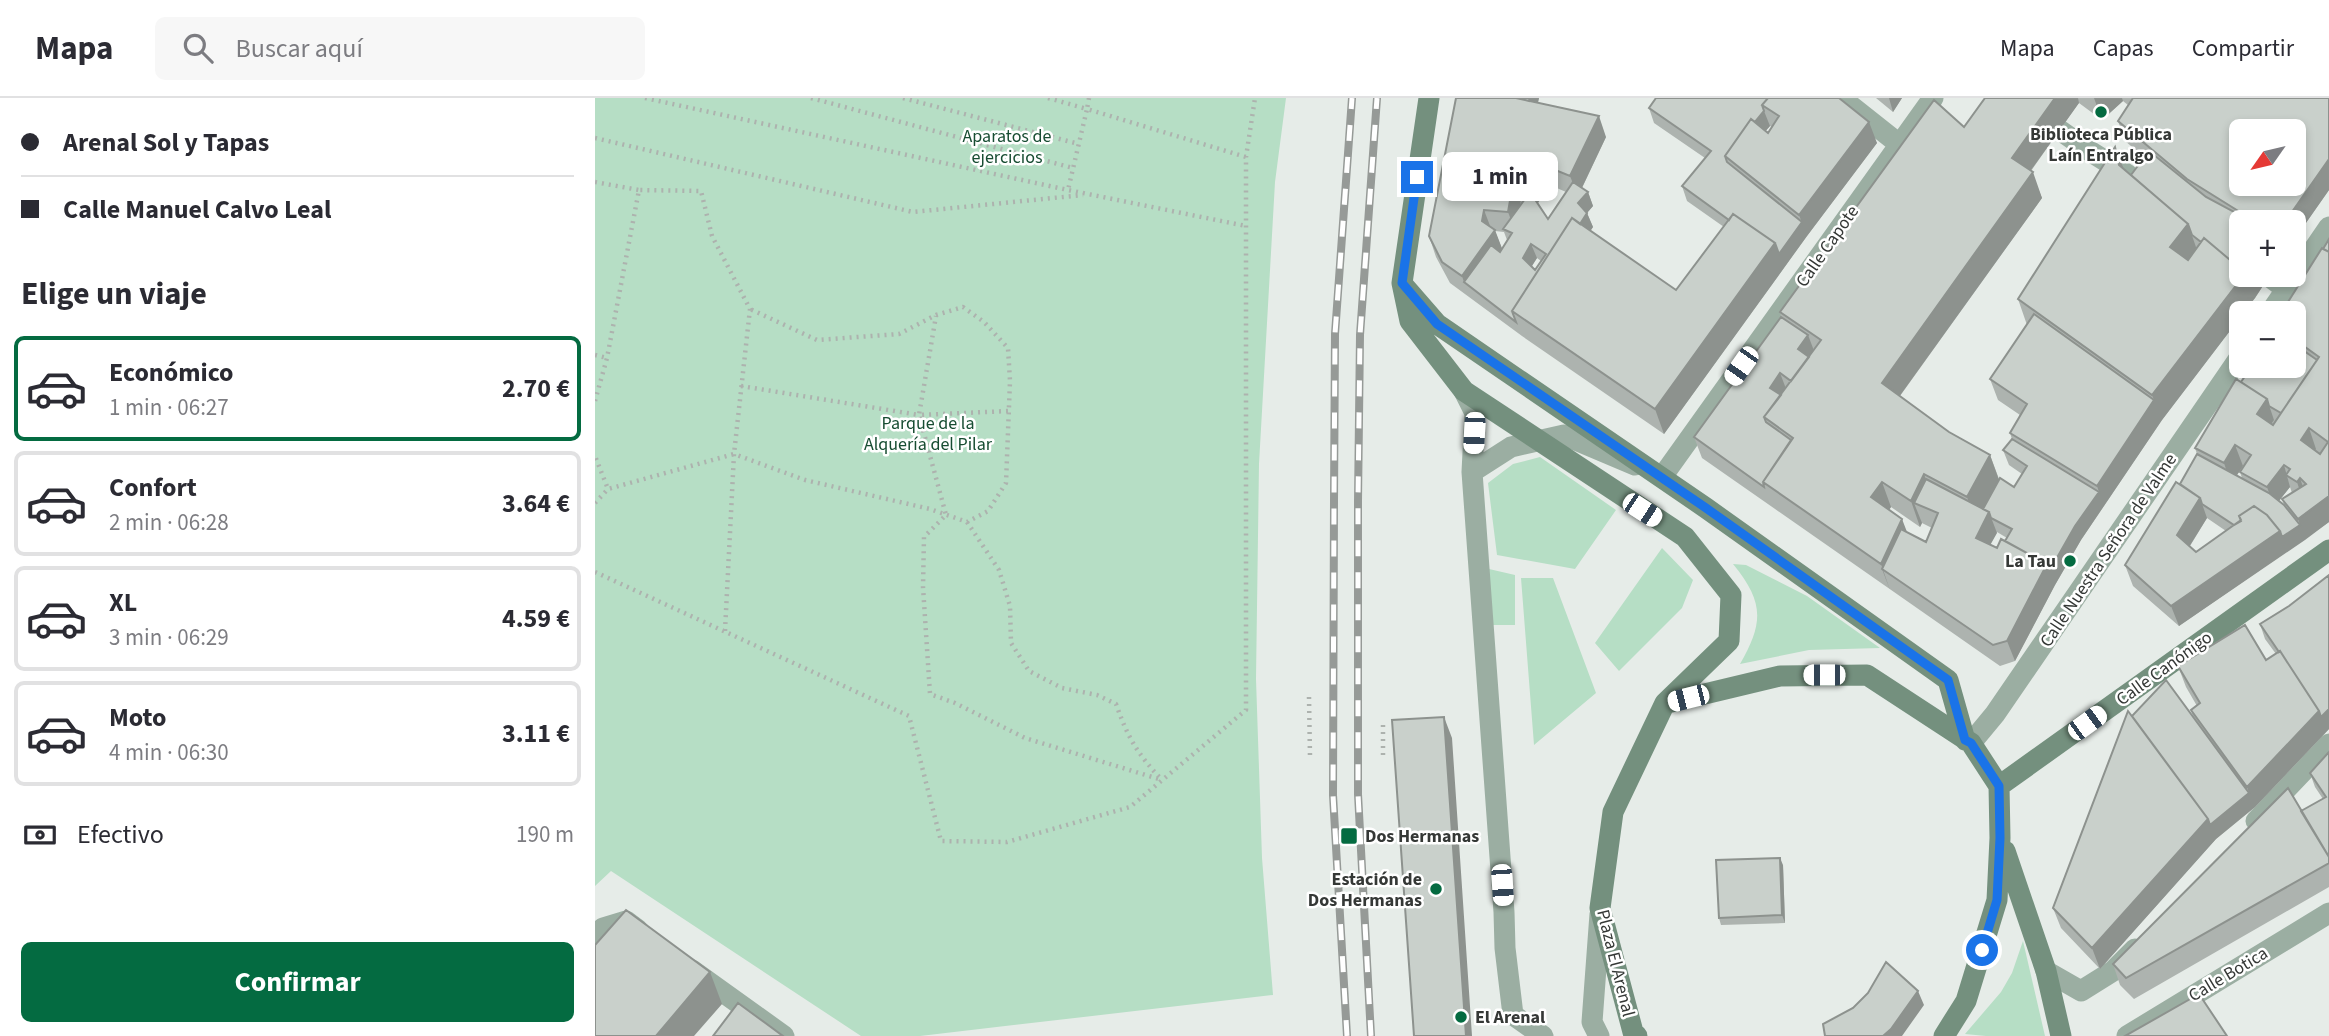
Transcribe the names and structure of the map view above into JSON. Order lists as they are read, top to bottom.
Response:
{
  "streets": {
    "street": [
      "Calle Capote",
      "Calle Nuestra Señora de Valme",
      "Calle Canónigo",
      "Plaza El Arenal",
      "Calle Botica"
    ]
  },
  "parks": ["Aparatos de ejercicios", "Parque de la Alquería del Pilar"],
  "places": {
    "other": [
      "Biblioteca Pública Laín Entralgo",
      "La Tau",
      "Estación de Dos Hermanas",
      "El Arenal"
    ],
    "transit": ["Dos Hermanas"]
  },
  "north": "bottom left",
  "page": {
    "header": "Mapa",
    "search": "Buscar aquí",
    "nav": ["Mapa", "Capas", "Compartir"],
    "banner": ["Arenal Sol y Tapas", "Calle Manuel Calvo Leal"],
    "map_buttons": ["+", "−"],
    "bubble": "1 min",
    "heading": "Elige un viaje",
    "list": [
      {
        "name": "Económico",
        "note": "1 min · 06:27",
        "value": "2.70 €"
      },
      {
        "name": "Confort",
        "note": "2 min · 06:28",
        "value": "3.64 €"
      },
      {
        "name": "XL",
        "note": "3 min · 06:29",
        "value": "4.59 €"
      },
      {
        "name": "Moto",
        "note": "4 min · 06:30",
        "value": "3.11 €"
      }
    ],
    "pay": ["Efectivo", "190 m"],
    "buttons": "Confirmar"
  }
}
